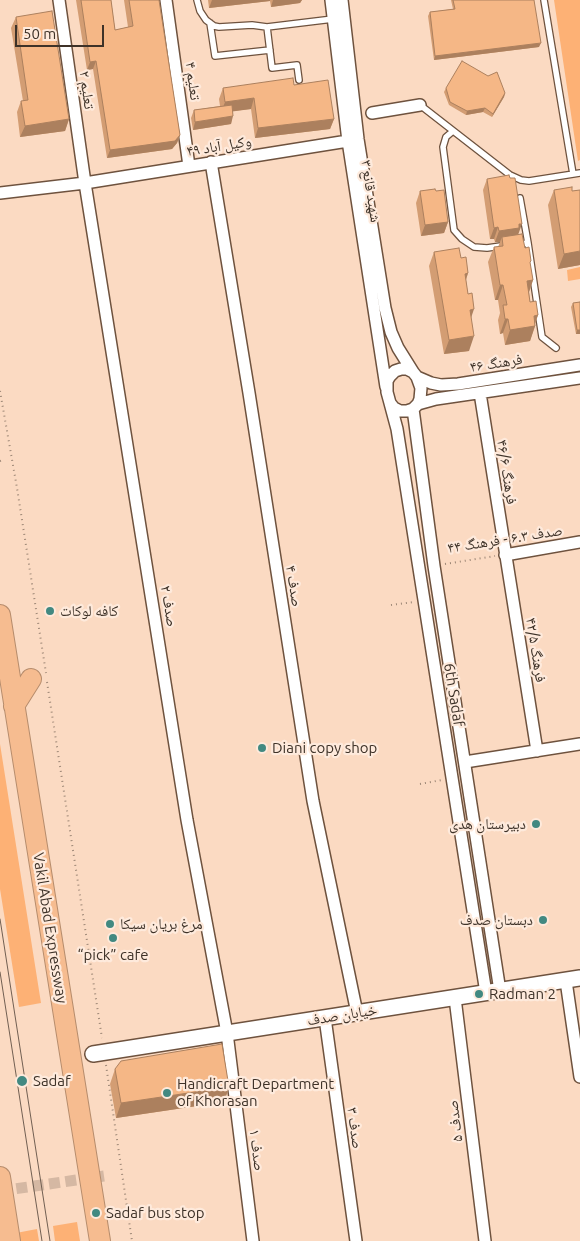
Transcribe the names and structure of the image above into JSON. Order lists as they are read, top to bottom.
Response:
{
  "streets": {
    "highway": ["Vakil Abad Expressway"],
    "street": [
      "تعلیم ۴",
      "تعلیم ۲",
      "وکیل آباد ۴۹",
      "شهید قانع ۳",
      "فرهنگ ۴۶",
      "فرهنگ ۴۶/۶",
      "صدف ۶.۳ - فرهنگ ۴۴",
      "صدف ۴",
      "صدف ۲",
      "فرهنگ ۴۲/۵",
      "6th Sadaf",
      "خیابان صدف",
      "صدف ۵",
      "صدف ۳",
      "صدف ۱"
    ]
  },
  "crossings": [
    ["تعلیم ۴", "وکیل آباد ۴۹"],
    ["تعلیم ۲", "وکیل آباد ۴۹"],
    ["تعلیم ۲", "صدف ۲"],
    ["وکیل آباد ۴۹", "شهید قانع ۳"],
    ["وکیل آباد ۴۹", "صدف ۴"],
    ["وکیل آباد ۴۹", "صدف ۲"],
    ["شهید قانع ۳", "فرهنگ ۴۶"],
    ["شهید قانع ۳", "6th Sadaf"],
    ["فرهنگ ۴۶", "فرهنگ ۴۶/۶"],
    ["فرهنگ ۴۶", "6th Sadaf"],
    ["فرهنگ ۴۶/۶", "صدف ۶.۳ - فرهنگ ۴۴"],
    ["فرهنگ ۴۶/۶", "فرهنگ ۴۲/۵"],
    ["صدف ۶.۳ - فرهنگ ۴۴", "فرهنگ ۴۲/۵"],
    ["صدف ۶.۳ - فرهنگ ۴۴", "6th Sadaf"],
    ["صدف ۴", "خیابان صدف"],
    ["صدف ۲", "خیابان صدف"],
    ["صدف ۲", "صدف ۱"],
    ["6th Sadaf", "خیابان صدف"],
    ["خیابان صدف", "صدف ۵"],
    ["خیابان صدف", "صدف ۳"],
    ["خیابان صدف", "صدف ۱"]
  ],
  "places": [
    "کافه لوکات",
    "Diani copy shop",
    "دبیرستان هدی",
    "دبستان صدف",
    "مرغ بریان سیکا",
    "“pick” cafe",
    "Radman 2",
    "Sadaf",
    "Handicraft Department of Khorasan",
    "Sadaf bus stop"
  ],
  "scale_bar": "50 m"
}
